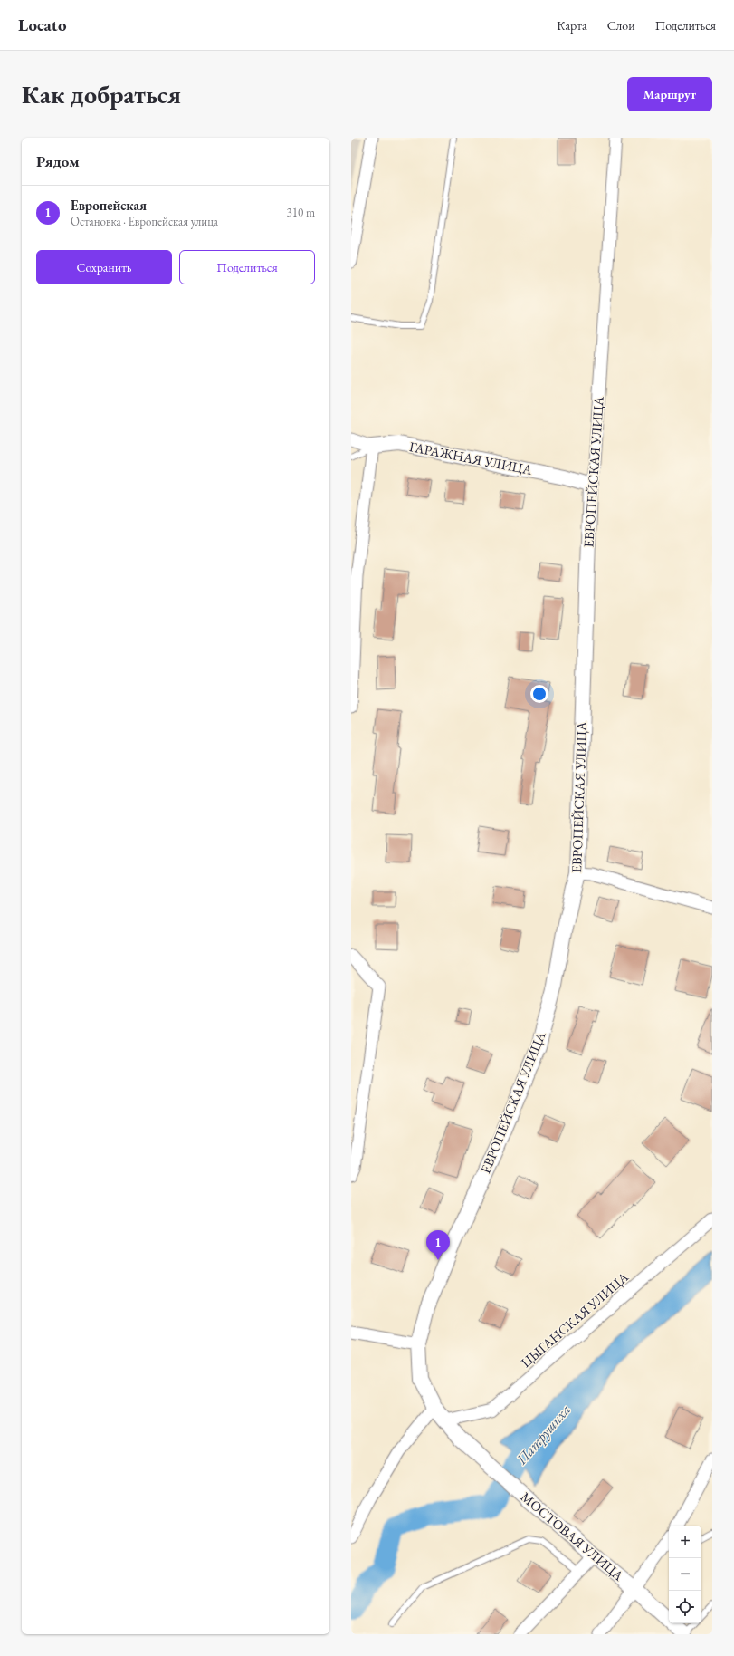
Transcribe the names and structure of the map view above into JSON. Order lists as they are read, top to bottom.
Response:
{
  "streets": {
    "street": [
      "ГАРАЖНАЯ УЛИЦА",
      "ЕВРОПЕЙСКАЯ УЛИЦА",
      "ЦЫГАНСКАЯ УЛИЦА",
      "МОСТОВАЯ УЛИЦА"
    ]
  },
  "crossings": [
    ["ГАРАЖНАЯ УЛИЦА", "ЕВРОПЕЙСКАЯ УЛИЦА"],
    ["ЕВРОПЕЙСКАЯ УЛИЦА", "ЦЫГАНСКАЯ УЛИЦА"],
    ["ЕВРОПЕЙСКАЯ УЛИЦА", "МОСТОВАЯ УЛИЦА"]
  ],
  "water": ["Патрушиха"],
  "page": {
    "header": "Locato",
    "nav": ["Карта", "Слои", "Поделиться"],
    "buttons": [
      "Маршрут",
      ["Сохранить", "Поделиться"]
    ],
    "title": "Как добраться",
    "heading": "Рядом",
    "list": [
      {
        "mark": "1",
        "name": "Европейская",
        "note": "Остановка · Европейская улица",
        "value": "310 m"
      }
    ],
    "pins": "1",
    "map_buttons": ["+", "−"]
  }
}
